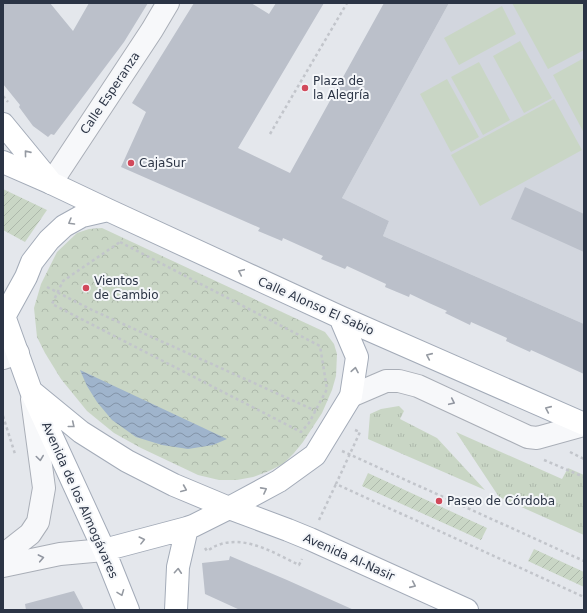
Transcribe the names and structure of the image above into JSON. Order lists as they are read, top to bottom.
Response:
{
  "streets": {
    "main road": ["Calle Alonso El Sabio", "Avenida de los Almogávares", "Avenida Al-Nasir"],
    "street": ["Calle Esperanza"]
  },
  "crossings": [
    ["Calle Esperanza", "Calle Alonso El Sabio"],
    ["Avenida de los Almogávares", "Avenida Al-Nasir"]
  ],
  "one_way": ["Calle Alonso El Sabio", "Avenida Al-Nasir"],
  "places": [
    "Plaza de la Alegría",
    "CajaSur",
    "Vientos de Cambio",
    "Paseo de Córdoba"
  ]
}
